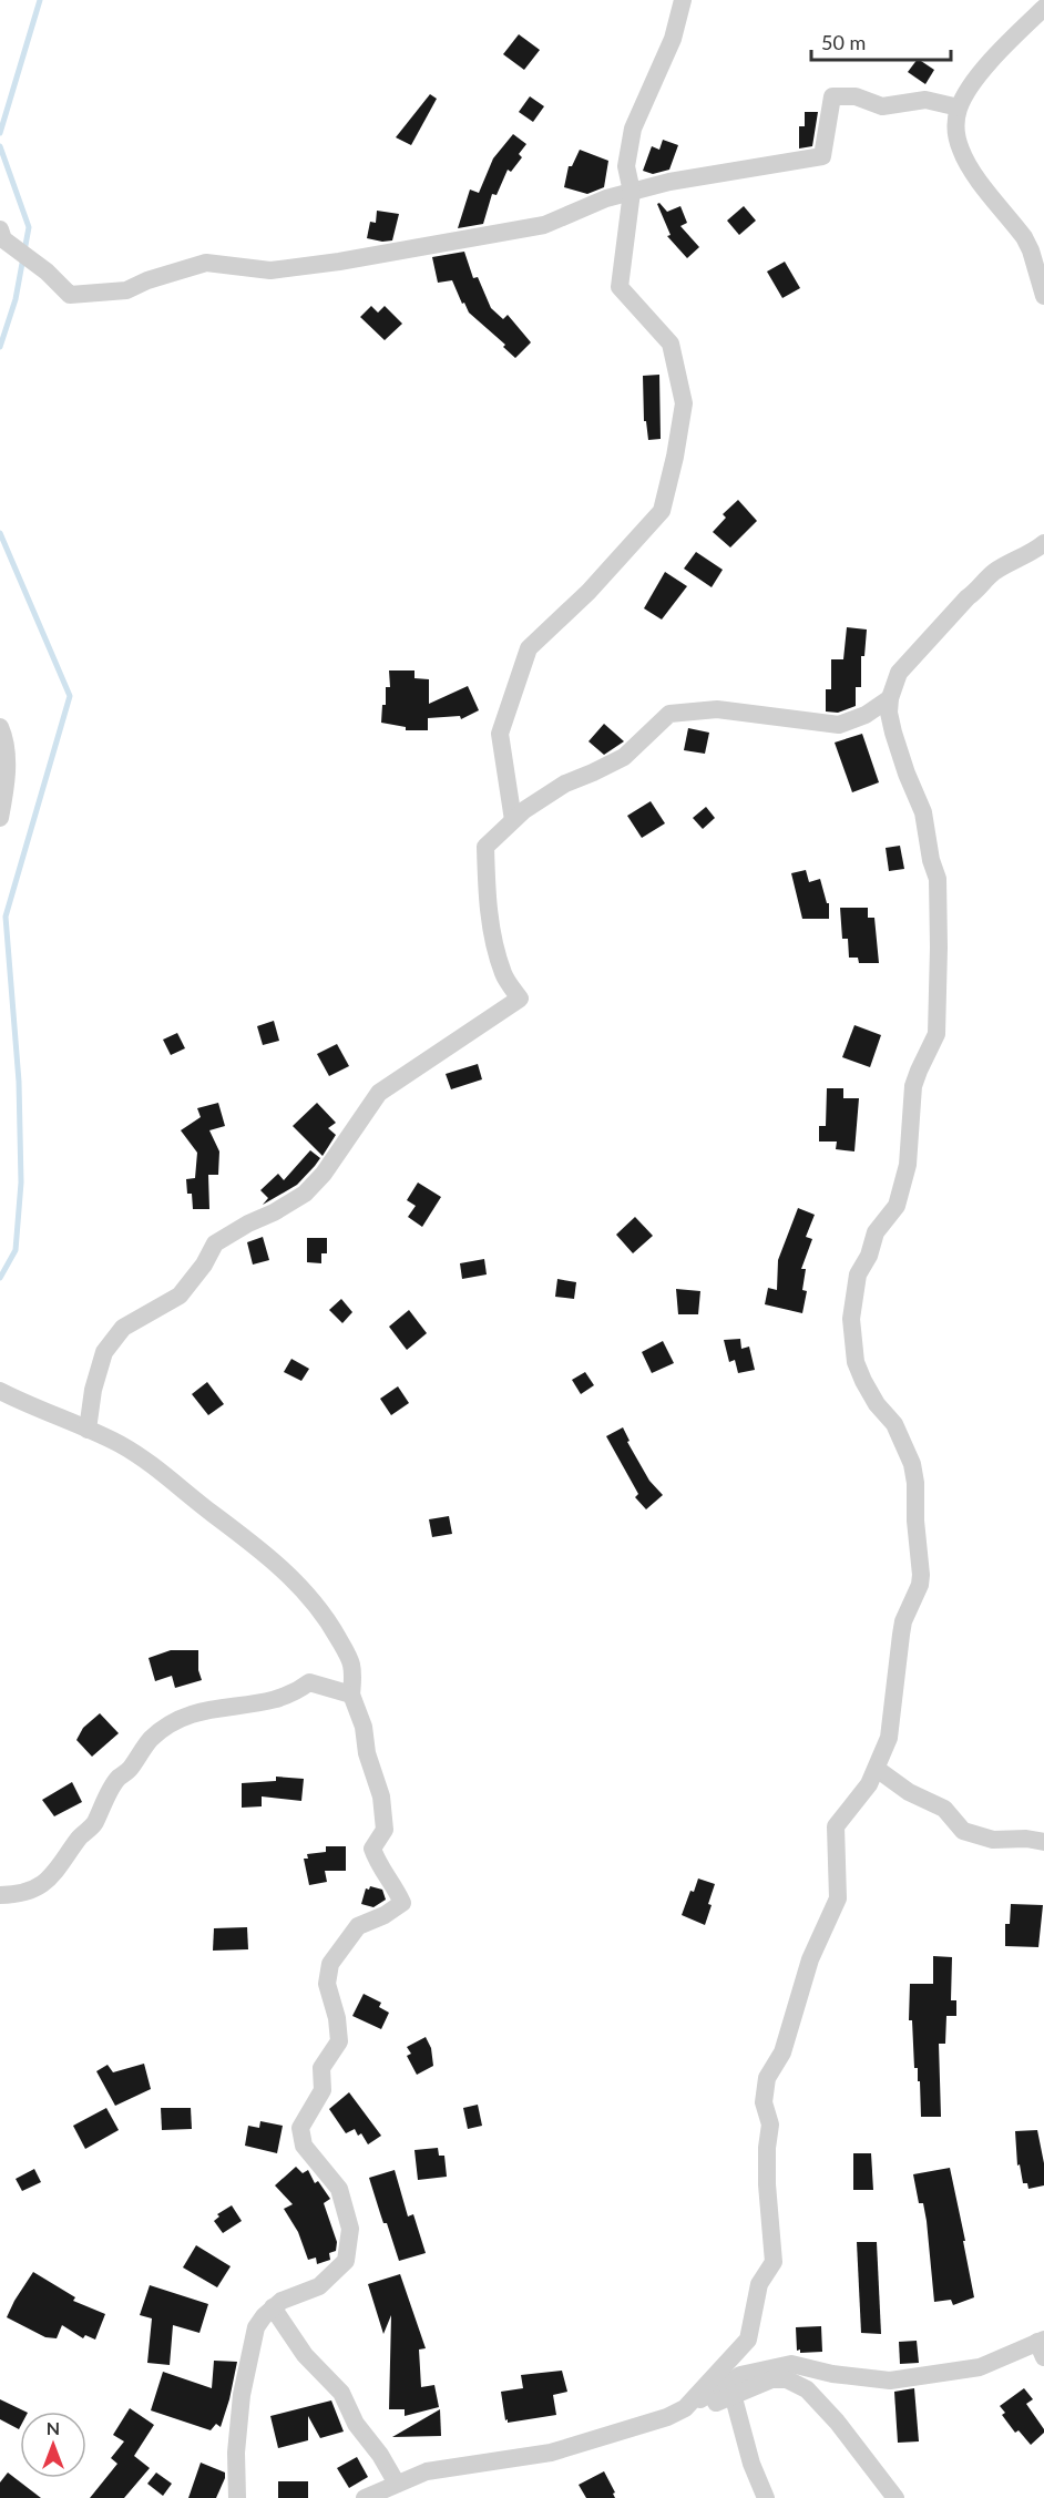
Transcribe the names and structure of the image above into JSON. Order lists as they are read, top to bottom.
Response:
{
  "scale_bar": "50 m",
  "north": "top"
}
